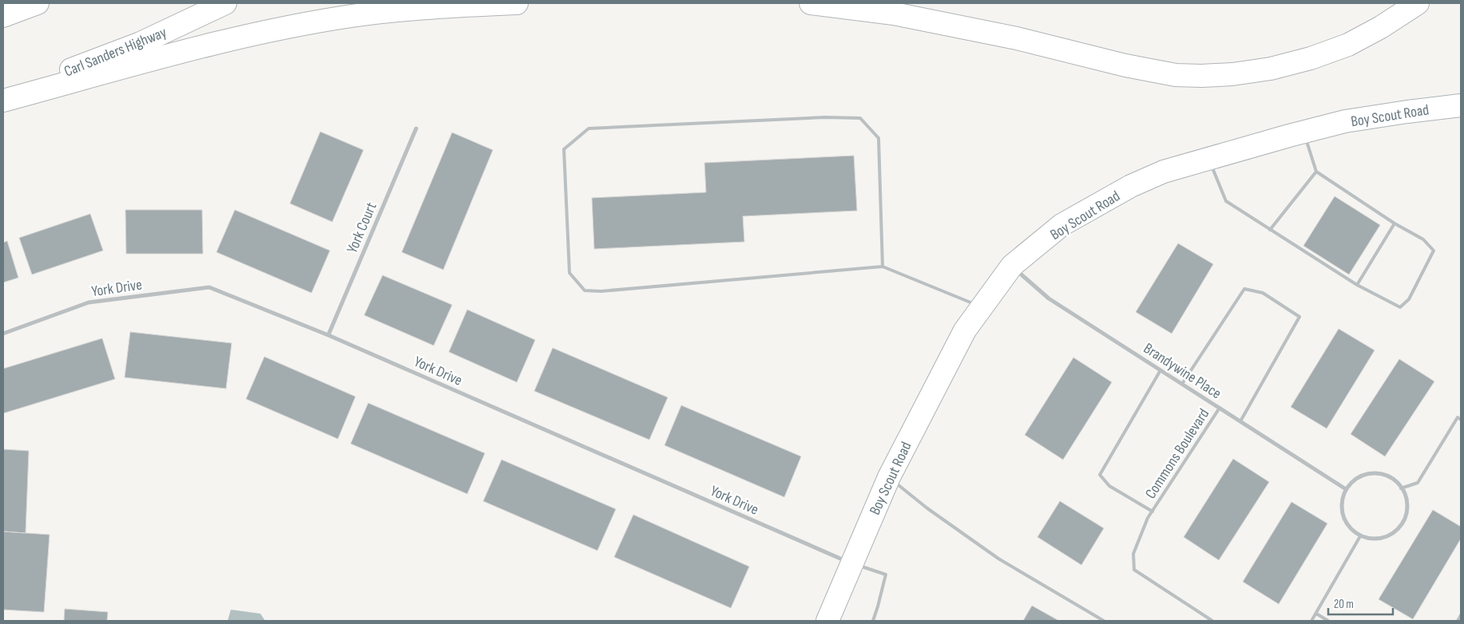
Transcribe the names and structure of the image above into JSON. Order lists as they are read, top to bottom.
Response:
{
  "streets": {
    "main road": ["Carl Sanders Highway", "Boy Scout Road"],
    "street": ["York Court", "York Drive", "Brandywine Place"],
    "lane": ["Commons Boulevard"]
  },
  "crossings": [
    ["Boy Scout Road", "York Drive"],
    ["Boy Scout Road", "Brandywine Place"],
    ["York Court", "York Drive"],
    ["Brandywine Place", "Commons Boulevard"]
  ],
  "scale_bar": "20 m"
}
